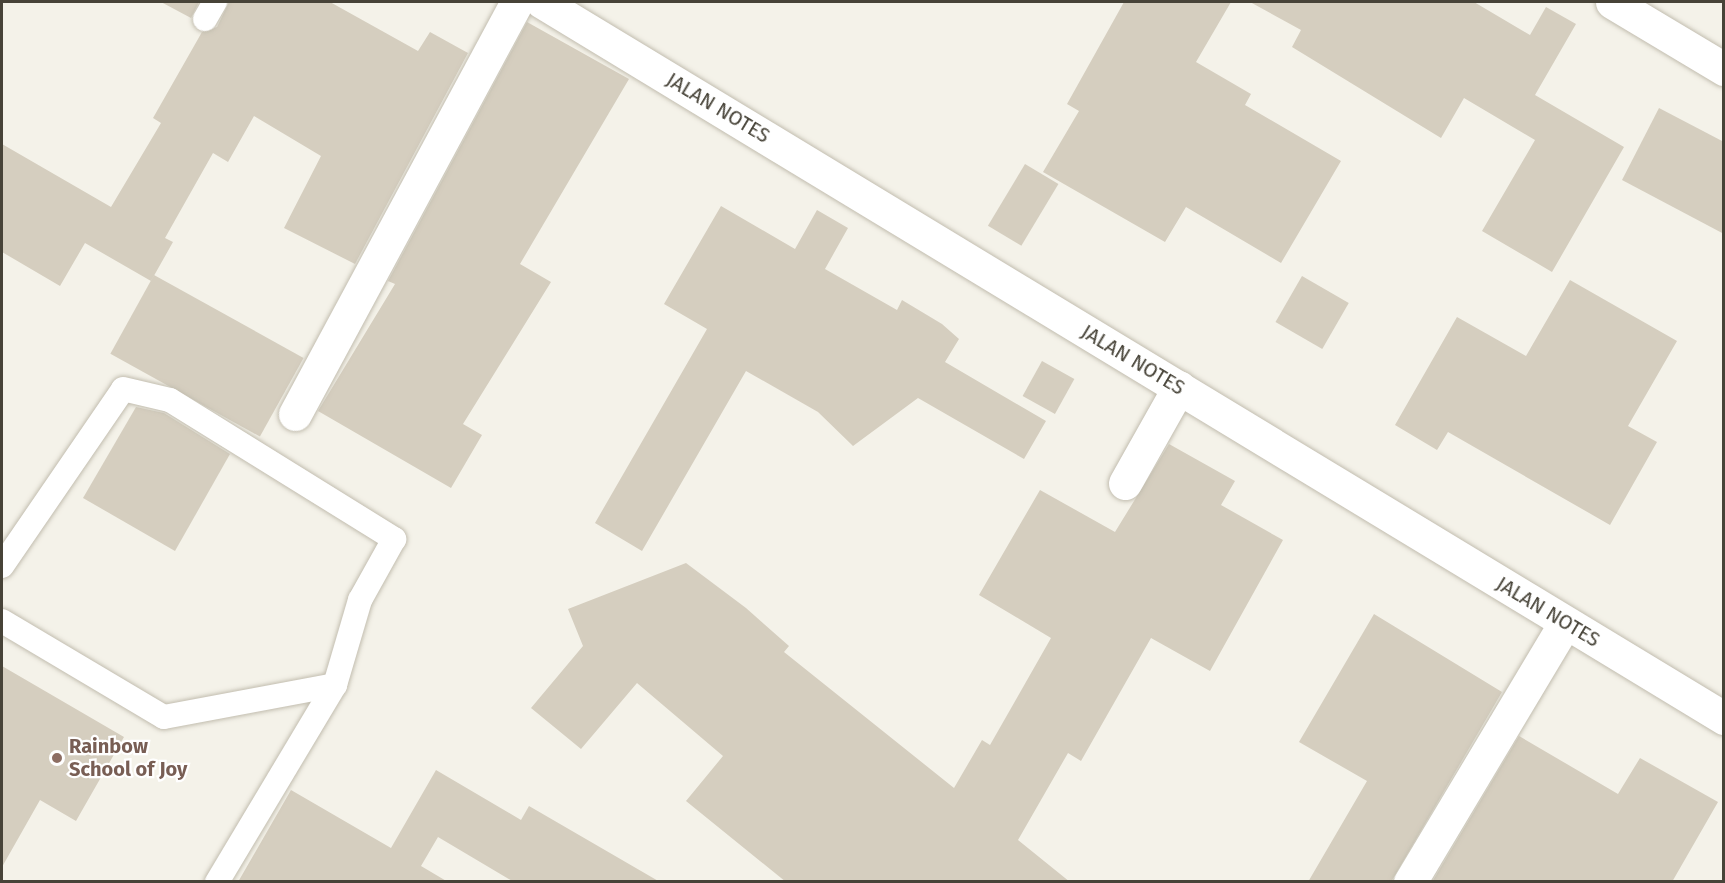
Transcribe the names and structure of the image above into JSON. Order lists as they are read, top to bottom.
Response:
{
  "streets": {
    "street": ["JALAN NOTES"]
  },
  "places": ["Rainbow School of Joy"]
}
